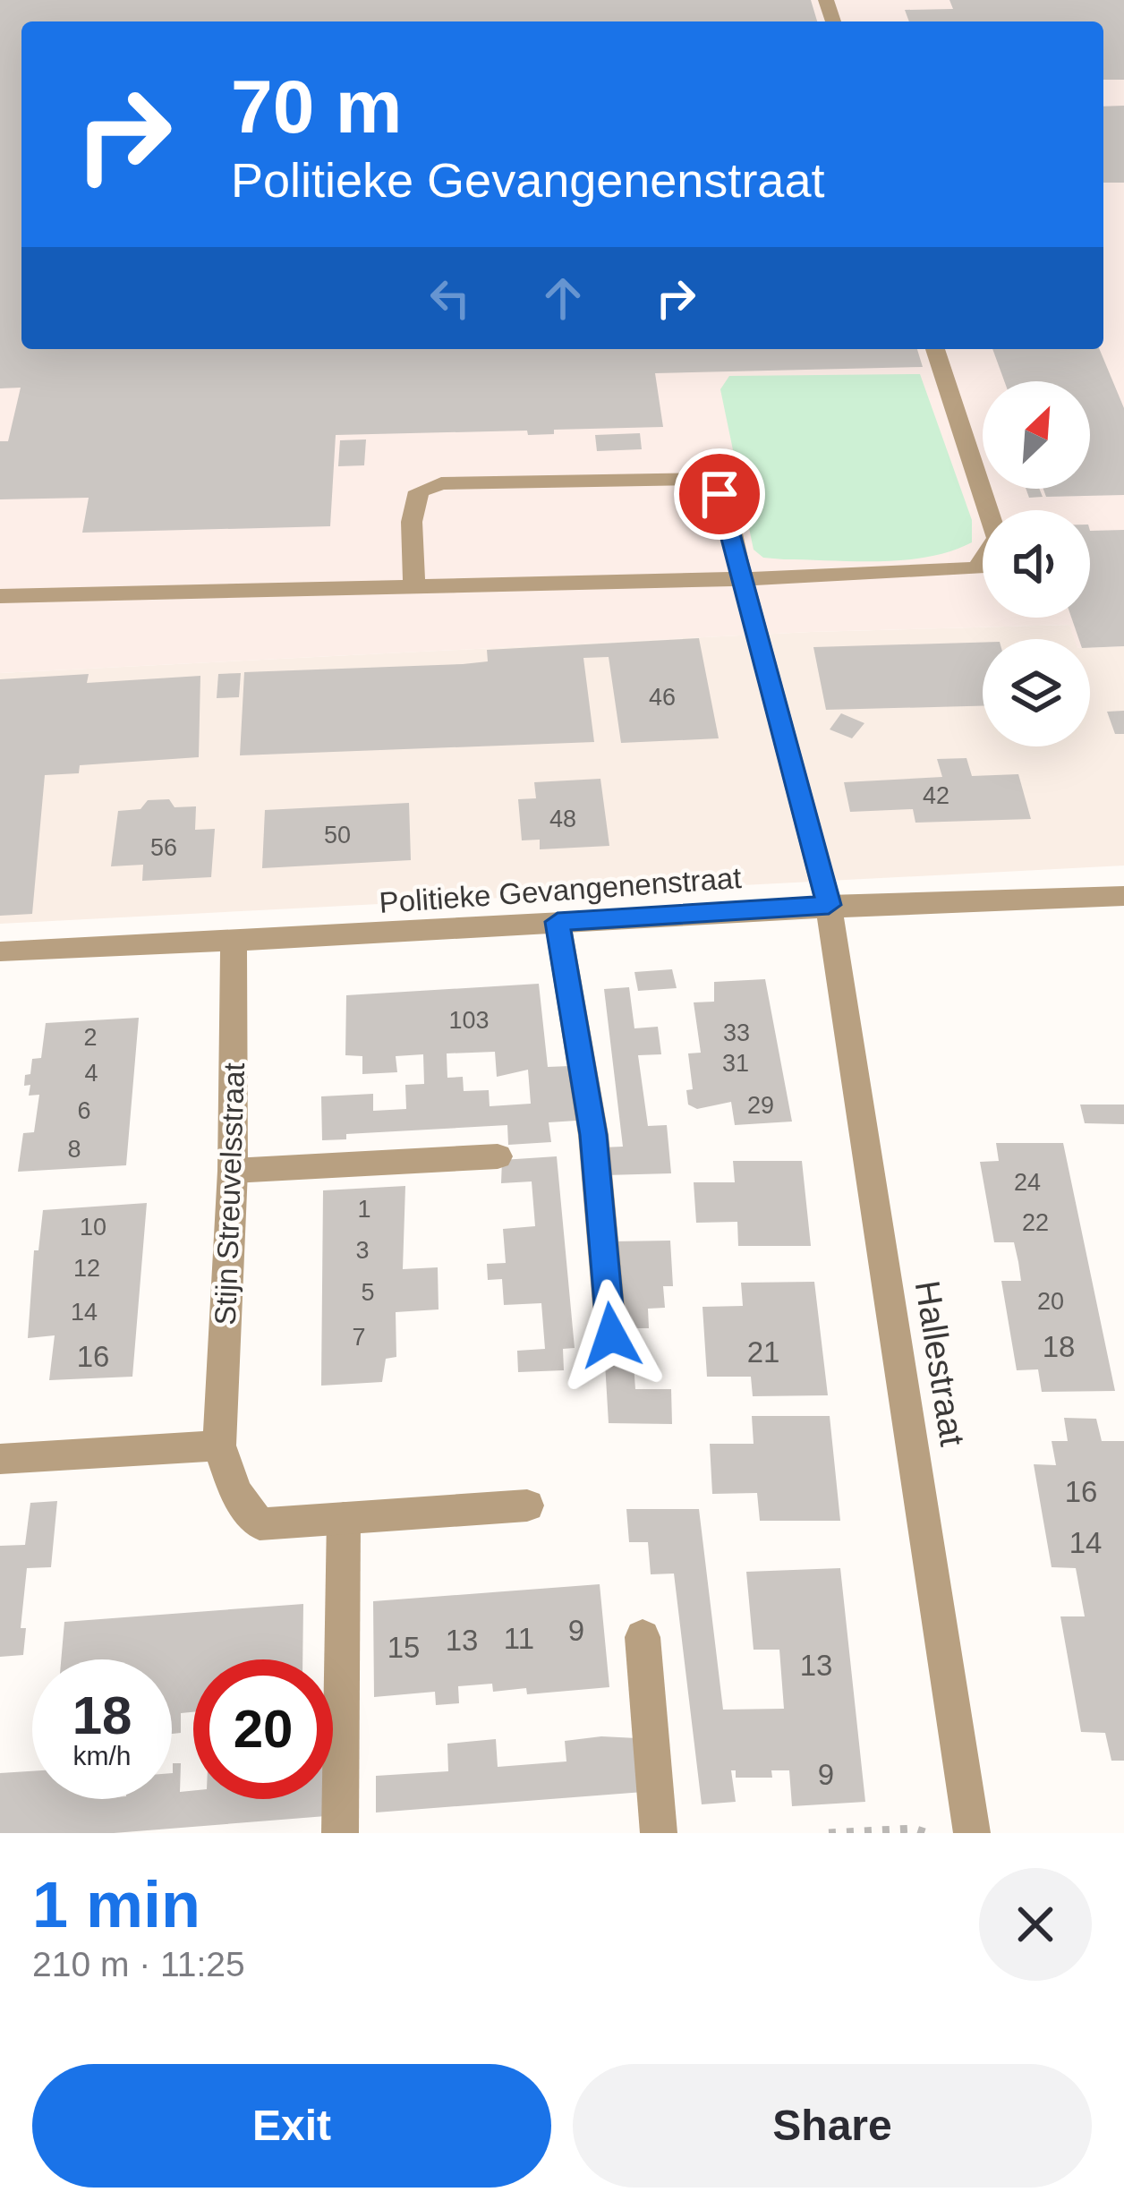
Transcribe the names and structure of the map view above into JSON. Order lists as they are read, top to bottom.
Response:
{
  "streets": {
    "street": ["Politieke Gevangenenstraat", "Stijn Streuvelsstraat", "Hallestraat"]
  },
  "crossings": [
    ["Politieke Gevangenenstraat", "Stijn Streuvelsstraat"],
    ["Politieke Gevangenenstraat", "Hallestraat"]
  ],
  "house_numbers": [
    "46",
    "42",
    "48",
    "50",
    "56",
    "103",
    "33",
    "2",
    "31",
    "4",
    "29",
    "6",
    "8",
    "24",
    "1",
    "22",
    "10",
    "3",
    "12",
    "5",
    "20",
    "14",
    "7",
    "18",
    "21",
    "16",
    "16",
    "14",
    "9",
    "11",
    "13",
    "15",
    "13",
    "9"
  ],
  "north": "top right",
  "page": {
    "turn": ["70 m", "Politieke Gevangenenstraat"],
    "speed": "18 km/h",
    "limit": "20",
    "heading": ["1 min", "210 m · 11:25"],
    "buttons": ["Exit", "Share"]
  }
}
